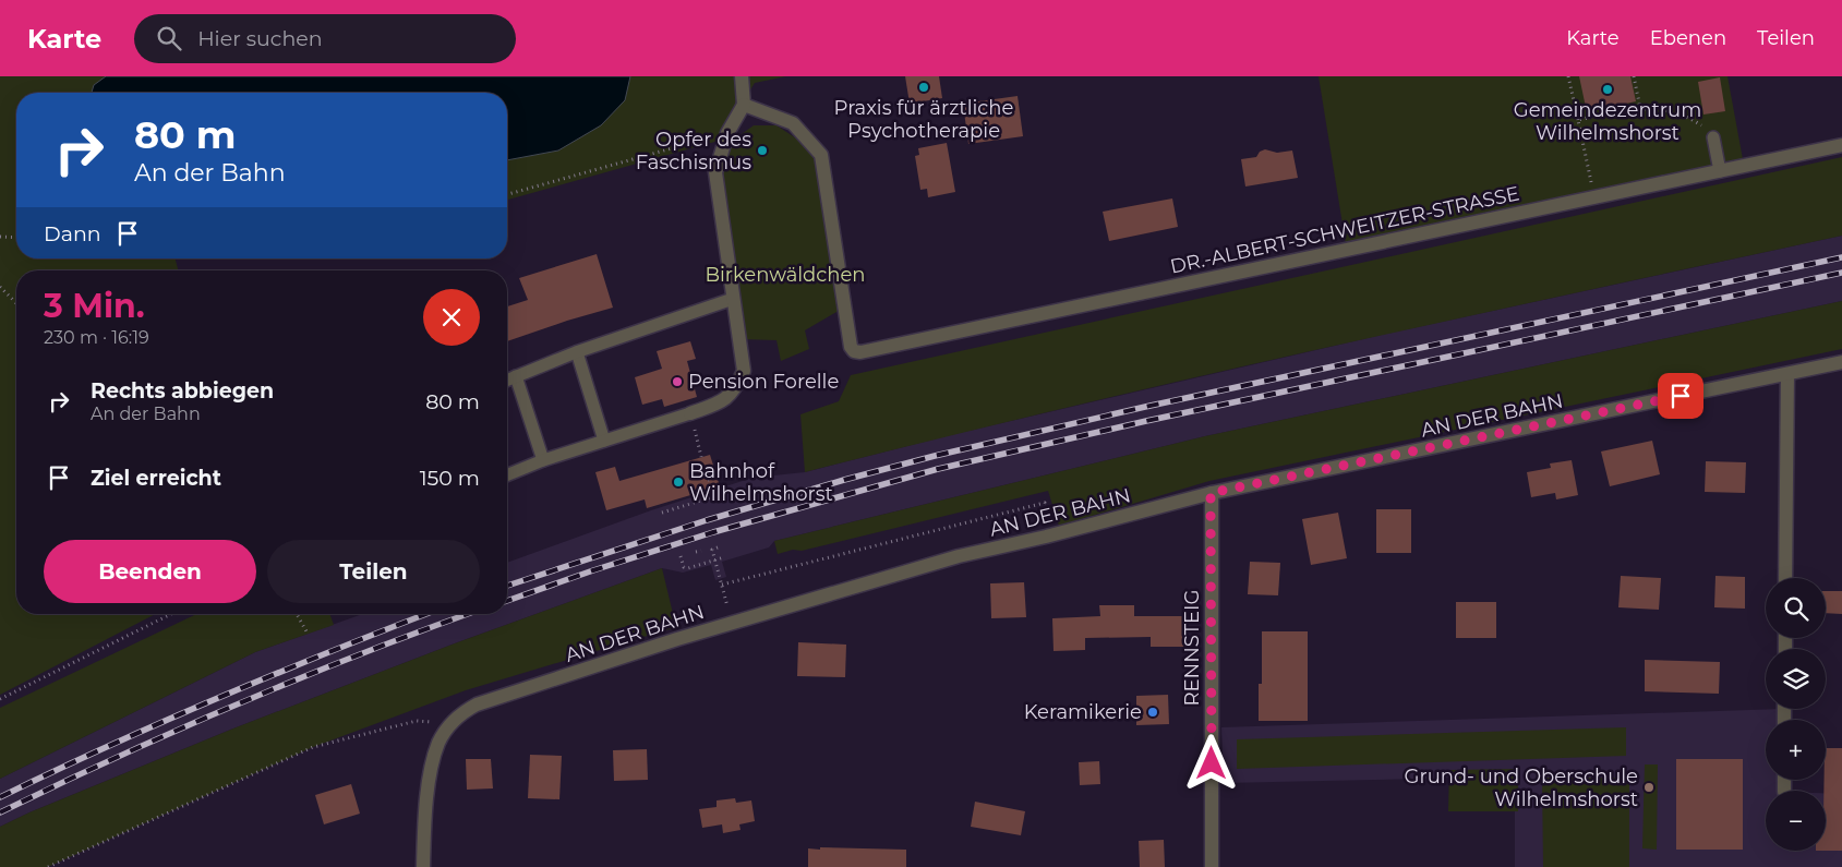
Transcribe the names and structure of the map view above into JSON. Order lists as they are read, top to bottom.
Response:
{
  "streets": {
    "street": ["DR.-ALBERT-SCHWEITZER-STRASSE", "AN DER BAHN", "RENNSTEIG"]
  },
  "crossings": [
    ["AN DER BAHN", "RENNSTEIG"]
  ],
  "parks": ["Birkenwäldchen"],
  "places": [
    "Praxis für ärztliche Psychotherapie",
    "Gemeindezentrum Wilhelmshorst",
    "Opfer des Faschismus",
    "Pension Forelle",
    "Bahnhof Wilhelmshorst",
    "Keramikerie",
    "Grund- und Oberschule Wilhelmshorst"
  ],
  "page": {
    "header": "Karte",
    "search": "Hier suchen",
    "nav": ["Karte", "Ebenen", "Teilen"],
    "turn": ["80 m", "An der Bahn"],
    "then": "Dann",
    "heading": ["3 Min.", "230 m · 16:19"],
    "list": [
      {
        "name": "Rechts abbiegen",
        "note": "An der Bahn",
        "value": "80 m"
      },
      {
        "name": "Ziel erreicht",
        "value": "150 m"
      }
    ],
    "buttons": ["Beenden", "Teilen"],
    "map_buttons": ["+", "−"]
  }
}
